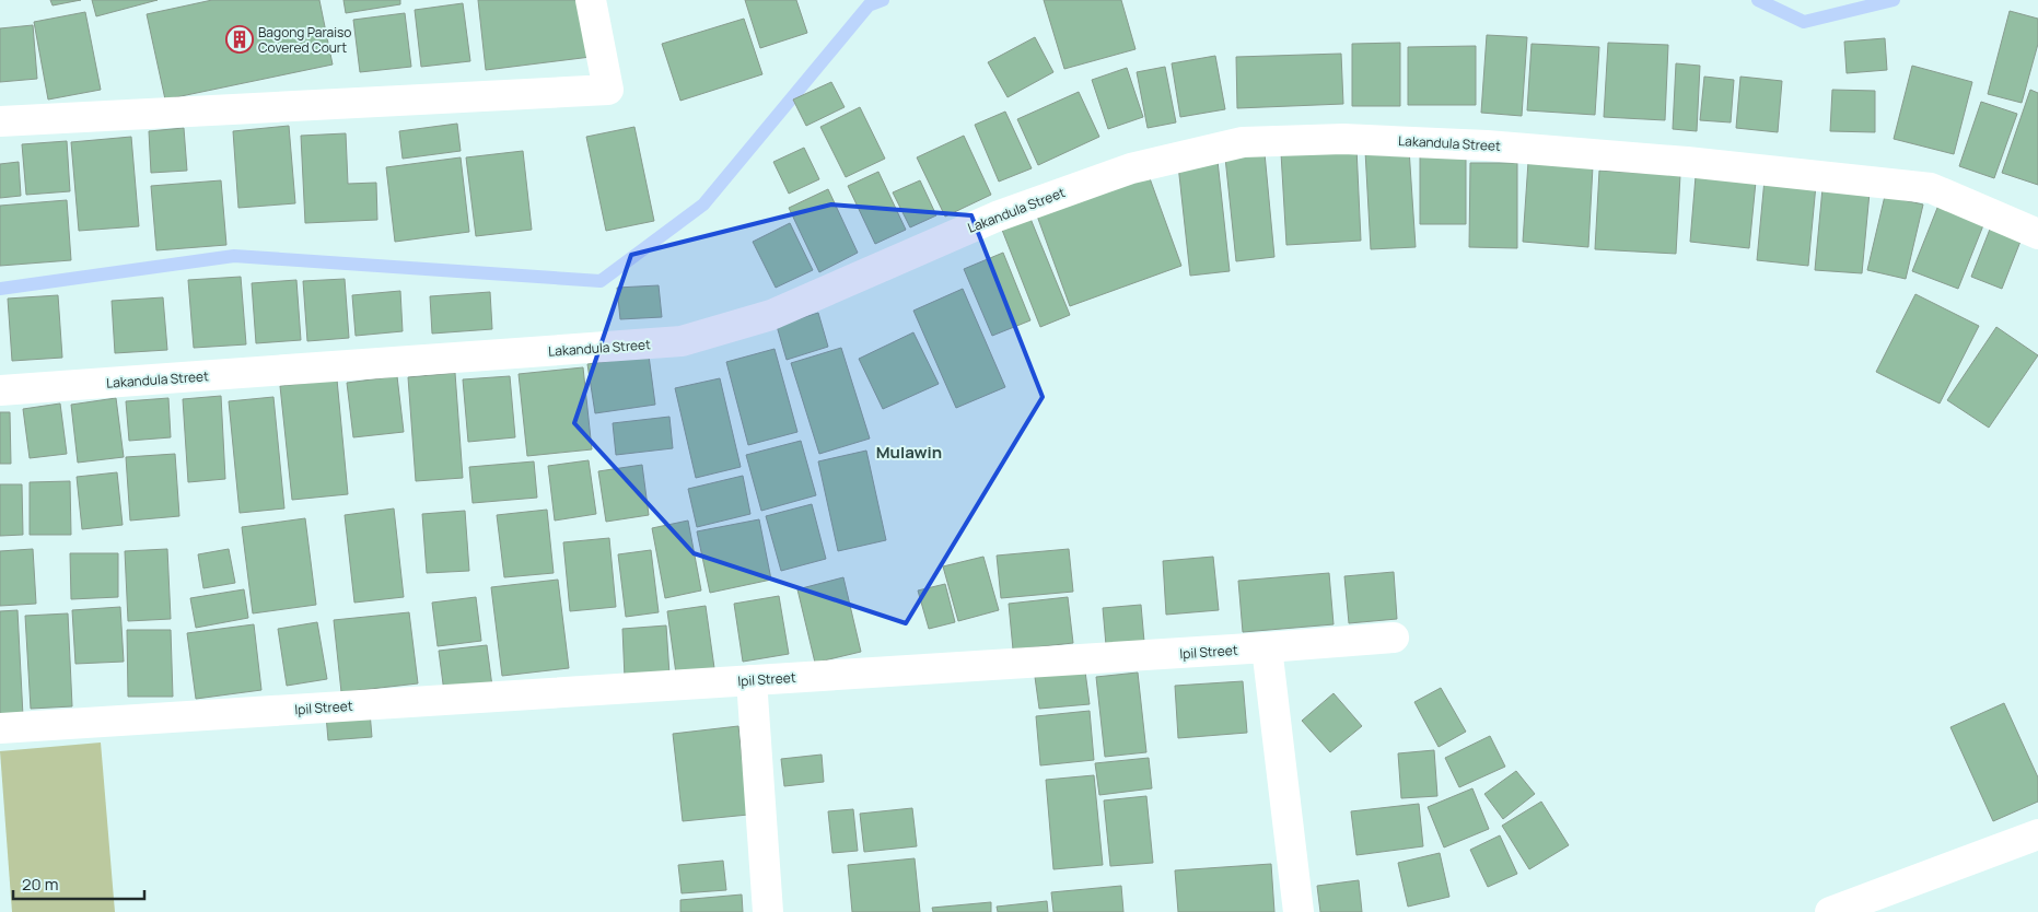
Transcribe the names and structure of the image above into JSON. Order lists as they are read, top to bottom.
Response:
{
  "streets": {
    "street": ["Lakandula Street", "Ipil Street"]
  },
  "districts": ["Mulawin"],
  "places": {
    "building": ["Bagong Paraiso Covered Court"]
  },
  "scale_bar": "20 m"
}
